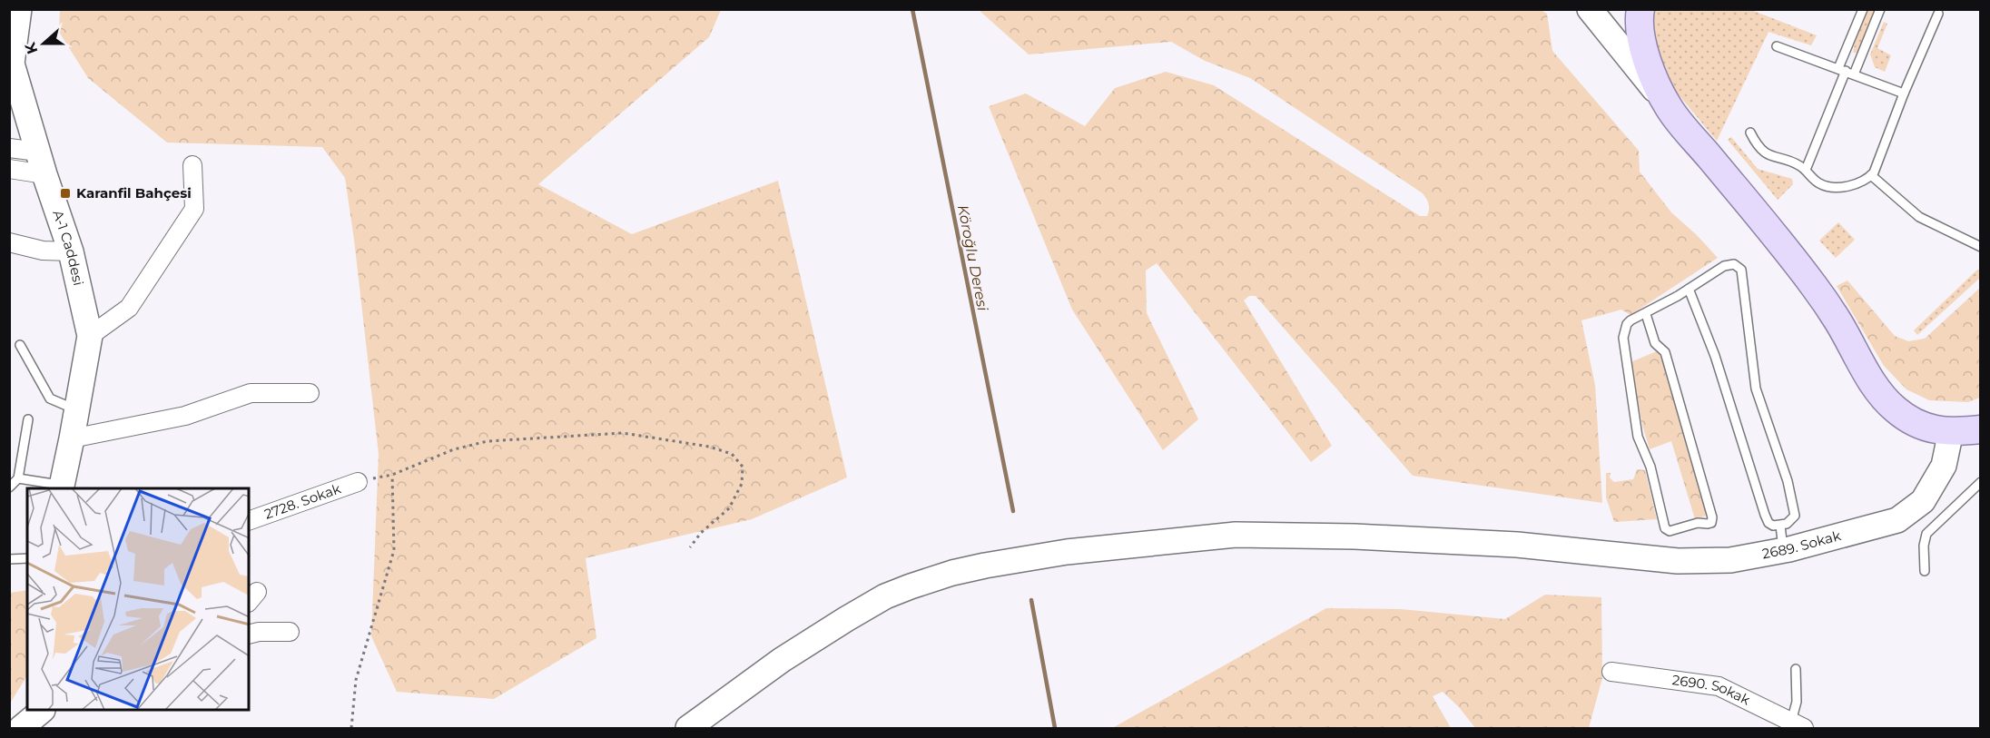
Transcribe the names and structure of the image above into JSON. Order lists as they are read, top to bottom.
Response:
{
  "streets": {
    "main road": ["A-1 Caddesi", "2689. Sokak"],
    "street": ["2728. Sokak", "2690. Sokak"]
  },
  "water": ["Köroğlu Deresi"],
  "places": {
    "transit": ["Karanfil Bahçesi"]
  },
  "north": "left"
}
